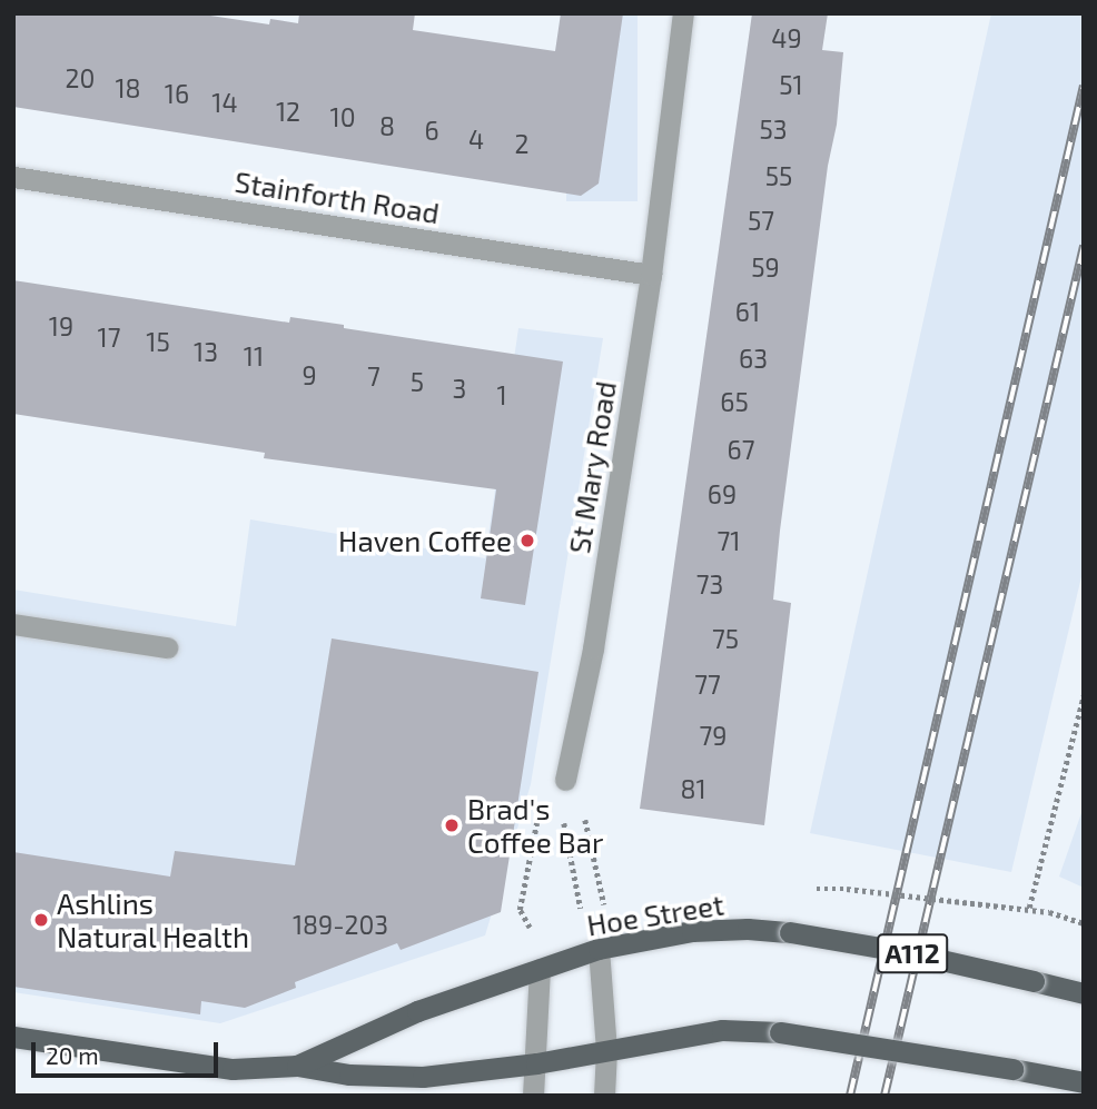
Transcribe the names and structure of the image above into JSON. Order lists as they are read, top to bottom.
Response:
{
  "streets": {
    "main road": ["Hoe Street", "A112"],
    "street": ["Stainforth Road", "St Mary Road"]
  },
  "crossings": [
    ["Stainforth Road", "St Mary Road"]
  ],
  "places": ["Haven Coffee", "Brad's Coffee Bar", "Ashlins Natural Health"],
  "house_numbers": [
    "49",
    "20",
    "51",
    "18",
    "16",
    "14",
    "12",
    "10",
    "8",
    "53",
    "6",
    "4",
    "2",
    "55",
    "57",
    "59",
    "61",
    "19",
    "17",
    "15",
    "13",
    "11",
    "63",
    "9",
    "7",
    "5",
    "3",
    "1",
    "65",
    "67",
    "69",
    "71",
    "73",
    "75",
    "77",
    "79",
    "81",
    "189-203"
  ],
  "scale_bar": "20 m"
}
